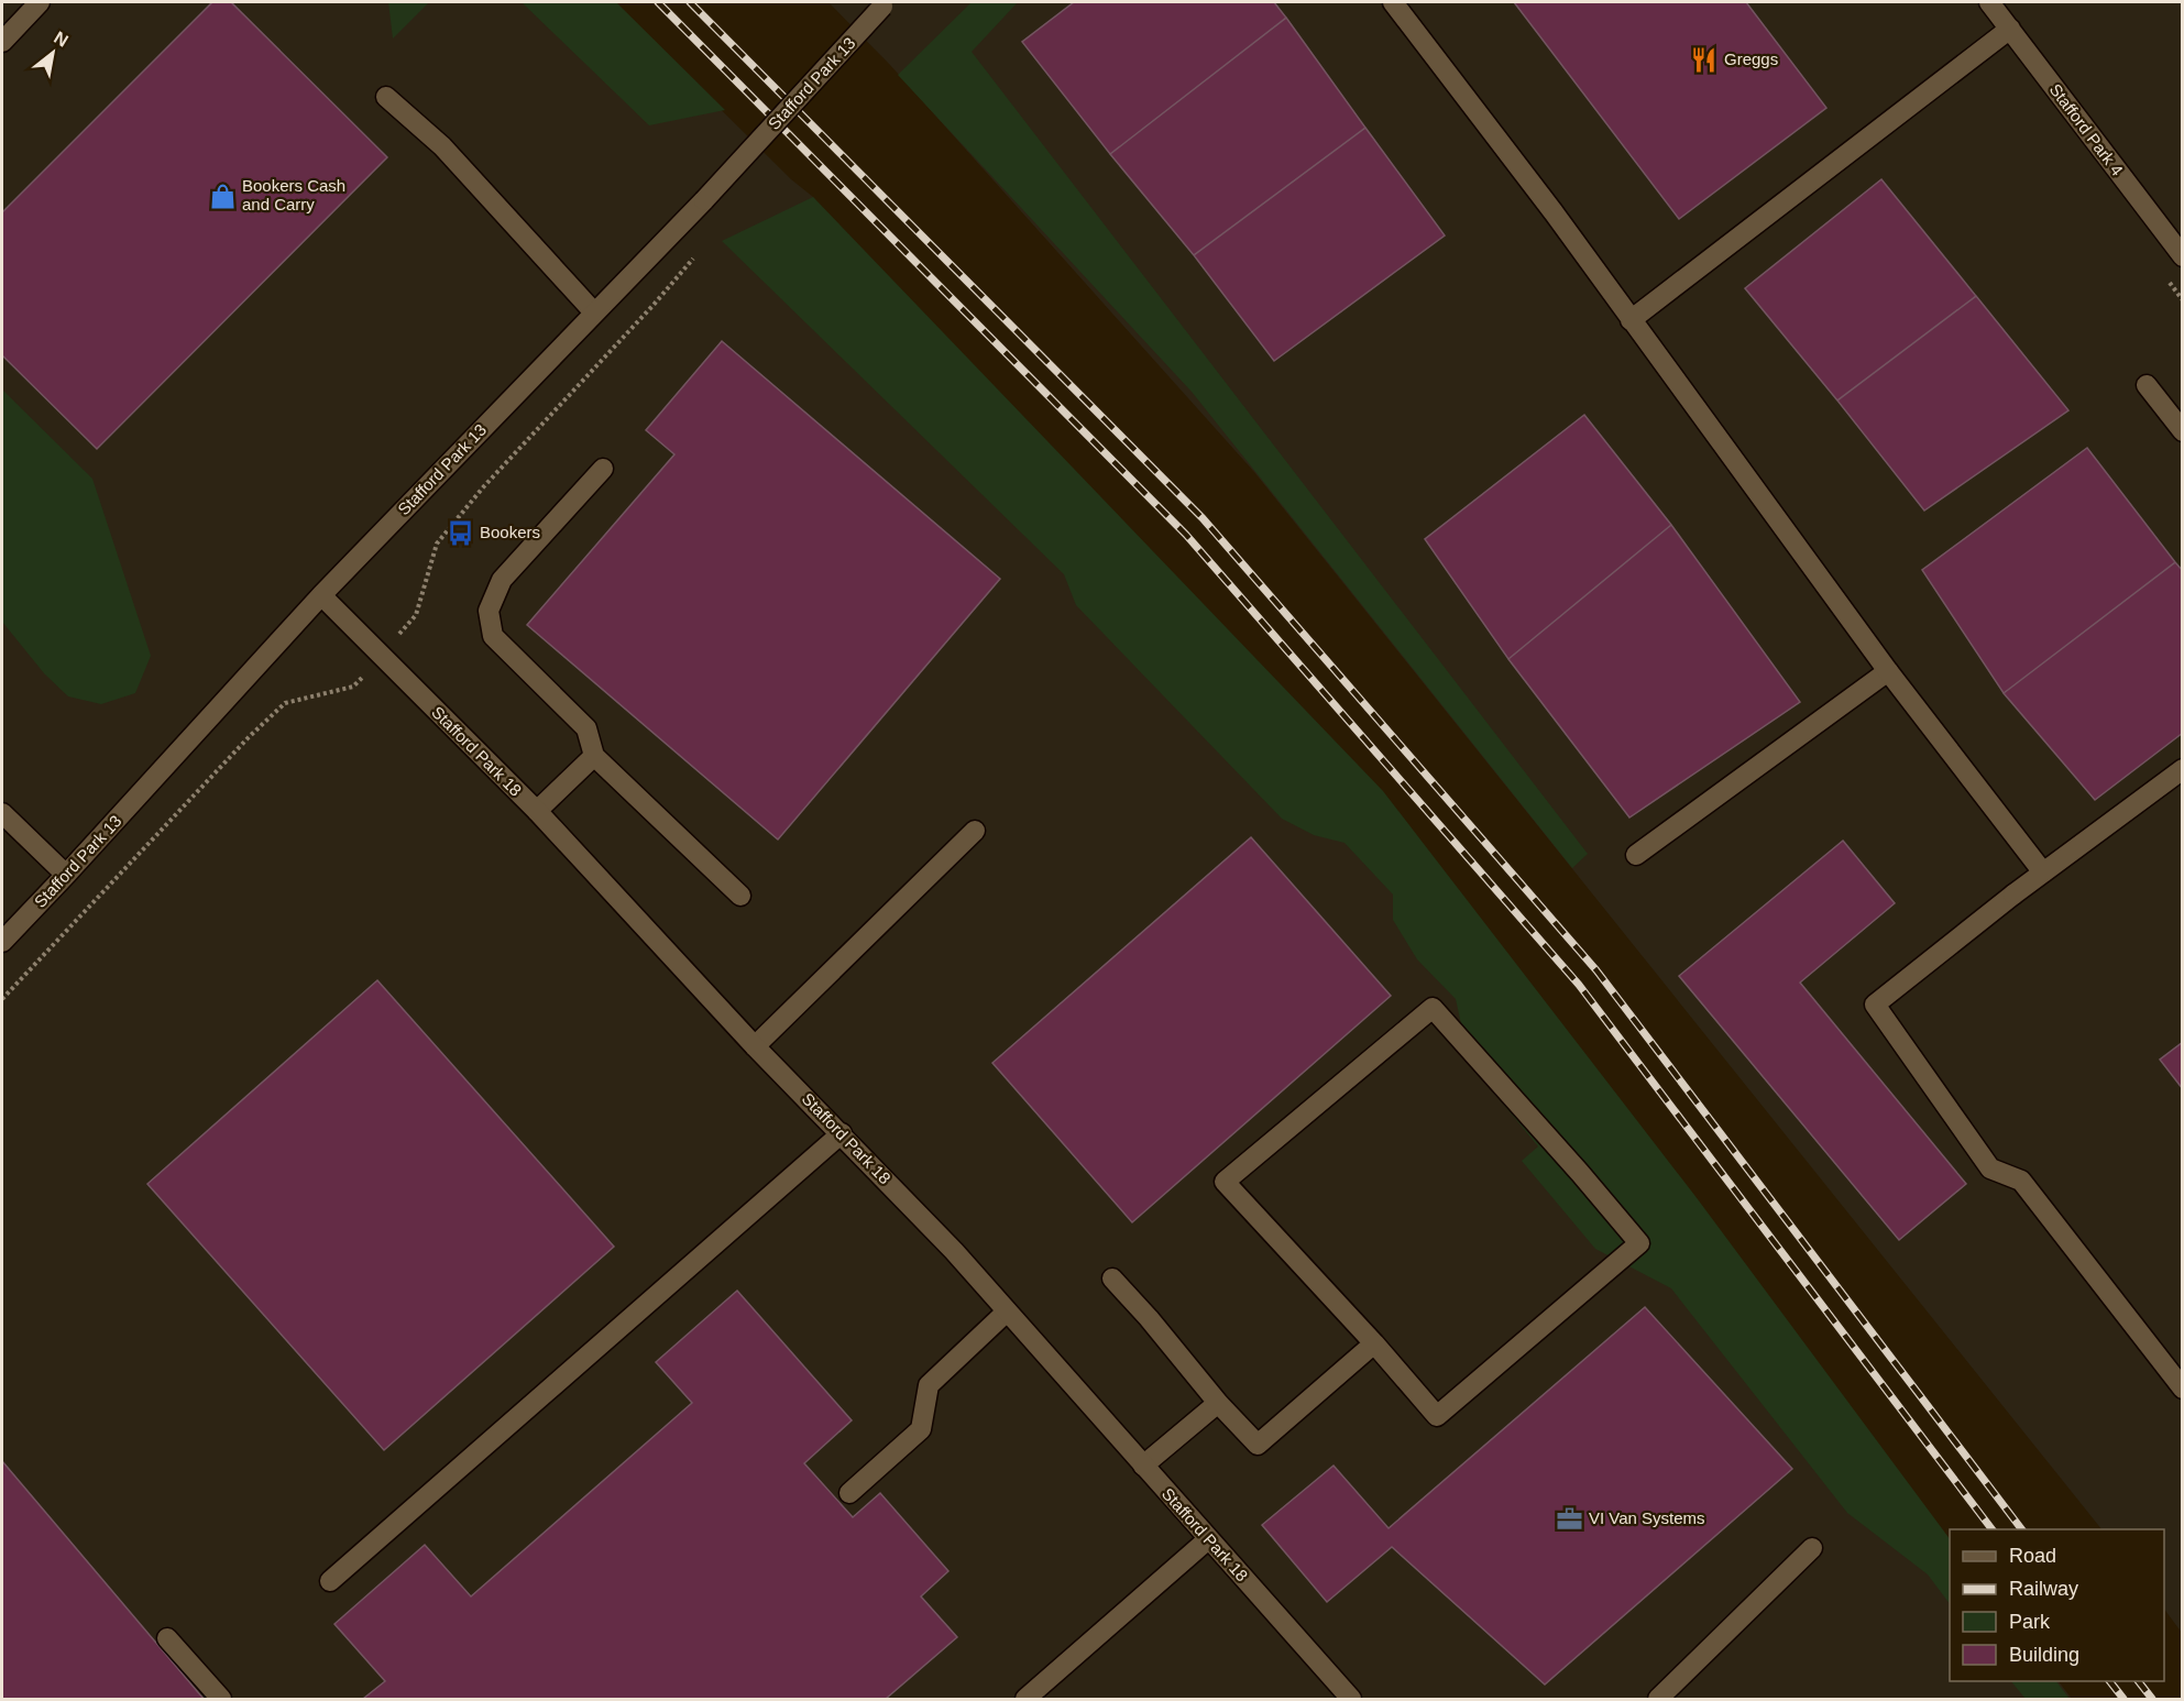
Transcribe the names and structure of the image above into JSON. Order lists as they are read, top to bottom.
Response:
{
  "streets": {
    "street": ["Stafford Park 13", "Stafford Park 4", "Stafford Park 18"]
  },
  "crossings": [
    ["Stafford Park 13", "Stafford Park 18"]
  ],
  "places": {
    "restaurant": ["Greggs"],
    "shop": ["Bookers Cash and Carry"],
    "bus stop": ["Bookers"],
    "office": ["VI Van Systems"]
  },
  "legend": [
    "Road",
    "Railway",
    "Park",
    "Building"
  ],
  "north": "top right"
}
